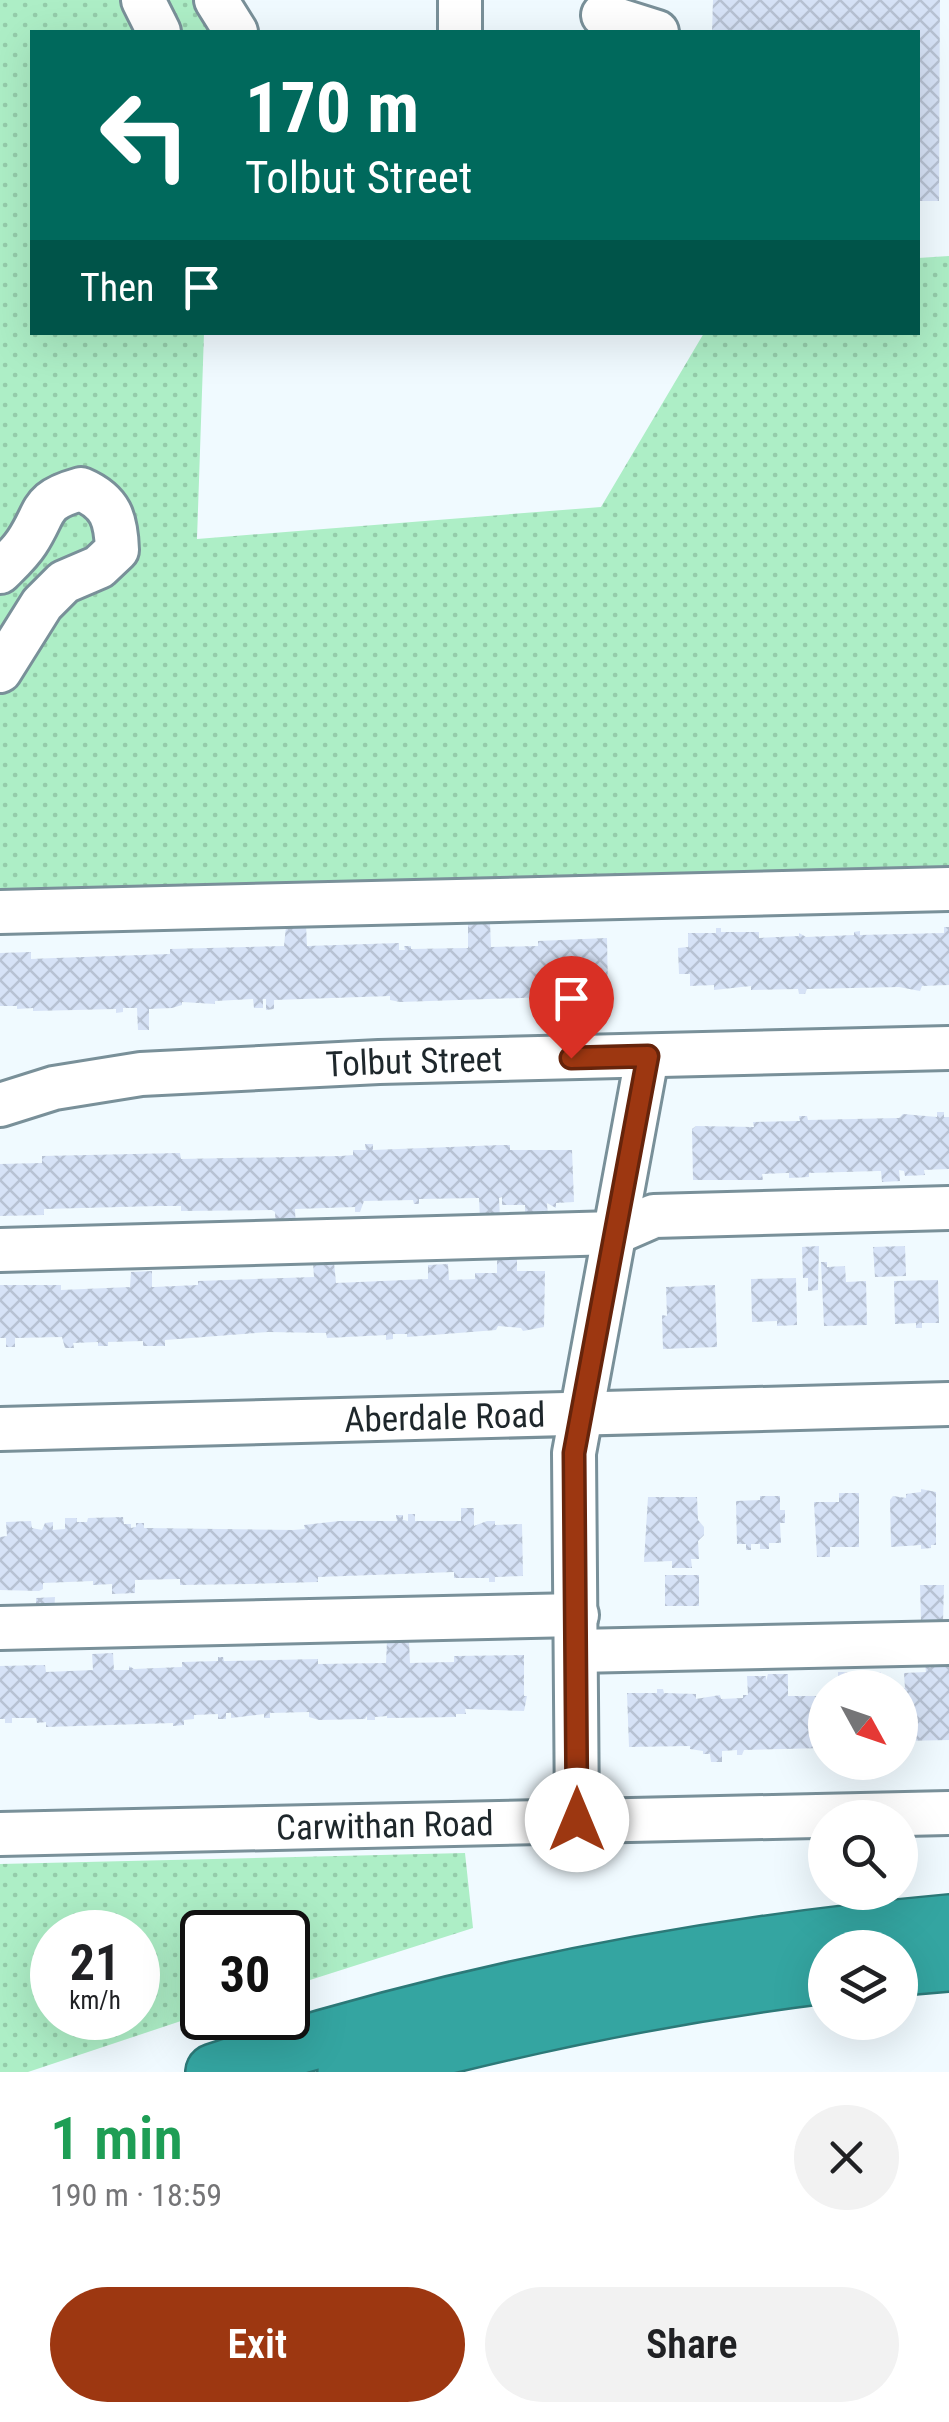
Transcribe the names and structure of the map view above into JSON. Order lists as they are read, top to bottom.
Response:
{
  "streets": {
    "street": ["Tolbut Street", "Aberdale Road", "Carwithan Road"]
  },
  "north": "bottom right",
  "page": {
    "turn": ["170 m", "Tolbut Street"],
    "then": "Then",
    "speed": "21 km/h",
    "limit": "30",
    "heading": ["1 min", "190 m · 18:59"],
    "buttons": ["Exit", "Share"]
  }
}
